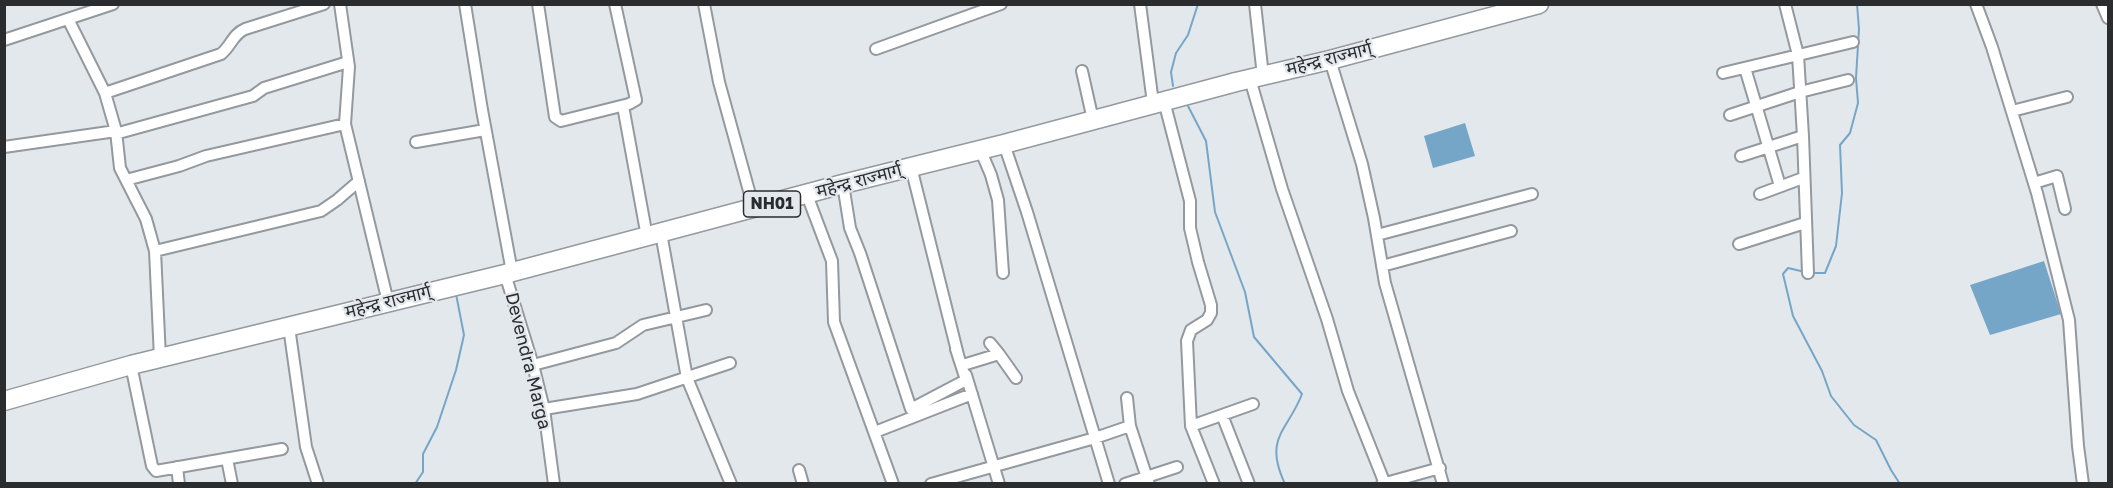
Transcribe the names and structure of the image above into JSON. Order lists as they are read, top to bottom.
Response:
{
  "streets": {
    "highway": ["महेन्द्र राज्मार्ग्", "NH01"],
    "street": ["Devendra Marga"]
  },
  "crossings": [
    ["महेन्द्र राज्मार्ग्", "Devendra Marga"]
  ]
}
